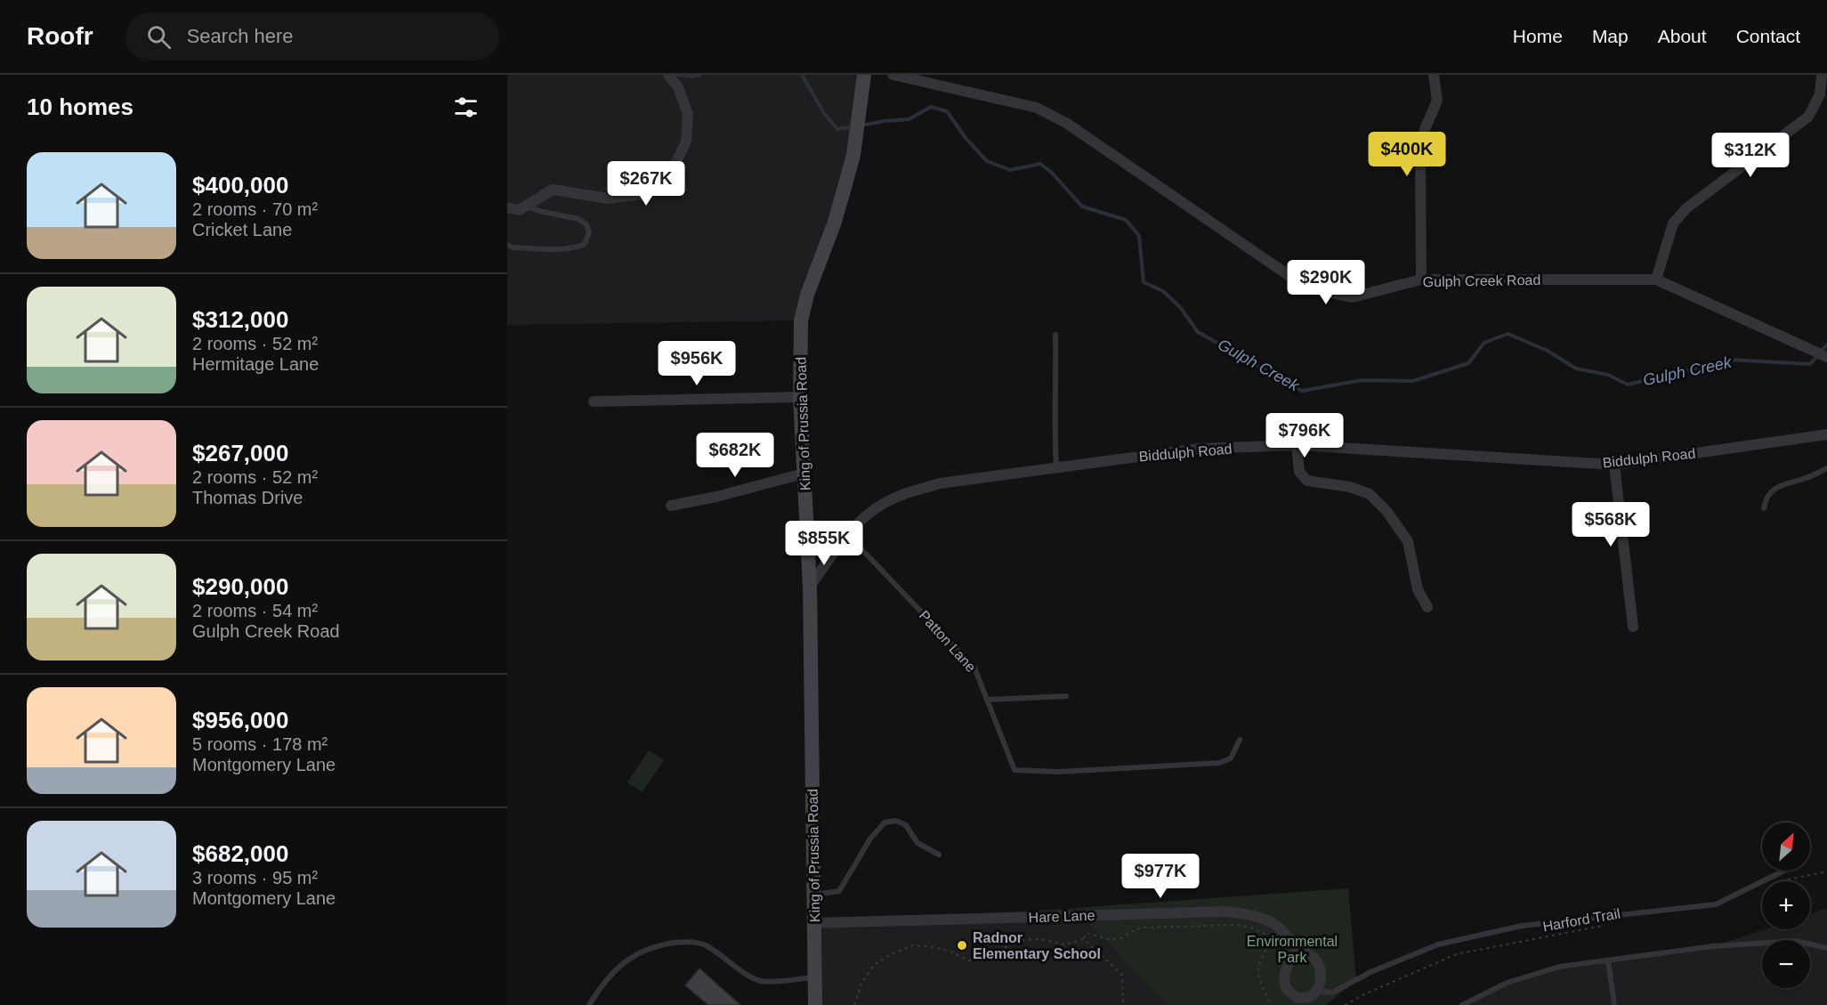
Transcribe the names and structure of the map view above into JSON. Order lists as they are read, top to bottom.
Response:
{
  "streets": {
    "street": [
      "Gulph Creek Road",
      "King of Prussia Road",
      "Biddulph Road",
      "Hare Lane"
    ],
    "lane": ["Patton Lane"],
    "path": ["Harford Trail"]
  },
  "crossings": [
    ["King of Prussia Road", "Biddulph Road"],
    ["King of Prussia Road", "Hare Lane"],
    ["Biddulph Road", "Patton Lane"]
  ],
  "water": ["Gulph Creek"],
  "parks": ["Environmental Park"],
  "places": ["Radnor Elementary School"],
  "north": "top right",
  "page": {
    "header": "Roofr",
    "search": "Search here",
    "nav": [
      "Home",
      "Map",
      "About",
      "Contact"
    ],
    "heading": "10 homes",
    "price": [
      "$400K",
      "$312K",
      "$267K",
      "$290K",
      "$956K",
      "$796K",
      "$682K",
      "$568K",
      "$855K",
      "$977K"
    ],
    "list": [
      {
        "name": "$400,000",
        "note": "2 rooms · 70 m² · Cricket Lane"
      },
      {
        "name": "$312,000",
        "note": "2 rooms · 52 m² · Hermitage Lane"
      },
      {
        "name": "$267,000",
        "note": "2 rooms · 52 m² · Thomas Drive"
      },
      {
        "name": "$290,000",
        "note": "2 rooms · 54 m² · Gulph Creek Road"
      },
      {
        "name": "$956,000",
        "note": "5 rooms · 178 m² · Montgomery Lane"
      },
      {
        "name": "$682,000",
        "note": "3 rooms · 95 m² · Montgomery Lane"
      }
    ],
    "map_buttons": ["+", "−"]
  }
}
